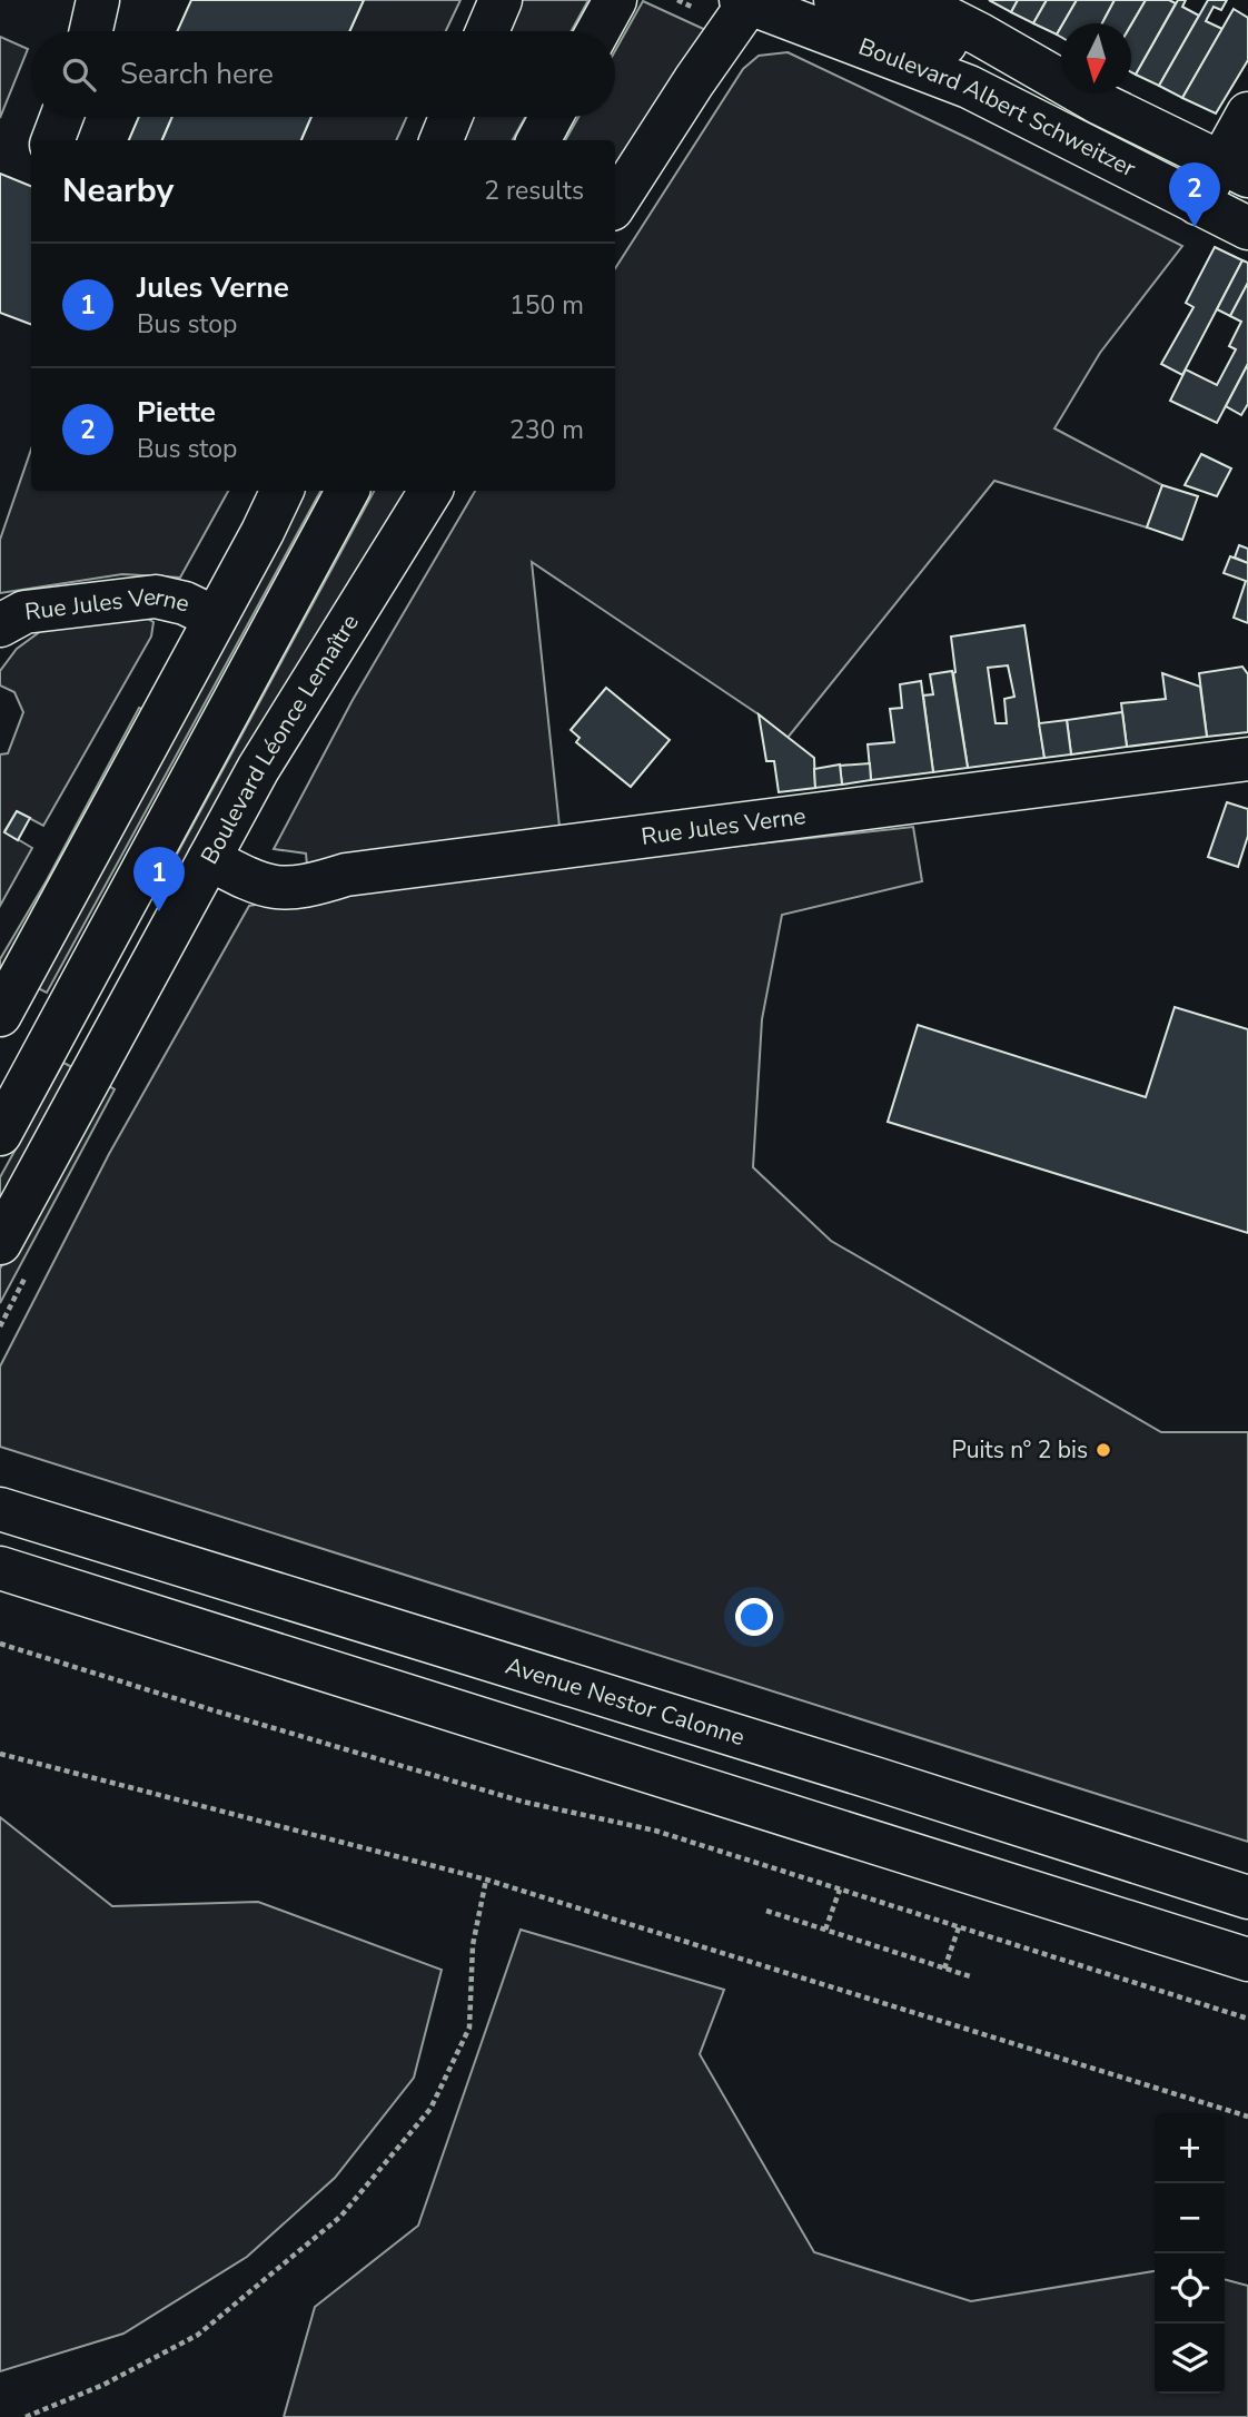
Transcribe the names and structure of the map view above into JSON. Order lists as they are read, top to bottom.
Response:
{
  "streets": {
    "street": [
      "Boulevard Albert Schweitzer",
      "Rue Jules Verne",
      "Boulevard Léonce Lemaître",
      "Avenue Nestor Calonne"
    ]
  },
  "crossings": [
    ["Rue Jules Verne", "Boulevard Léonce Lemaître"]
  ],
  "places": ["Puits n° 2 bis"],
  "north": "bottom",
  "page": {
    "search": "Search here",
    "heading": ["Nearby", "2 results"],
    "pins": ["2", "1"],
    "list": [
      {
        "mark": "1",
        "name": "Jules Verne",
        "note": "Bus stop",
        "value": "150 m"
      },
      {
        "mark": "2",
        "name": "Piette",
        "note": "Bus stop",
        "value": "230 m"
      }
    ],
    "map_buttons": ["+", "−"]
  }
}
